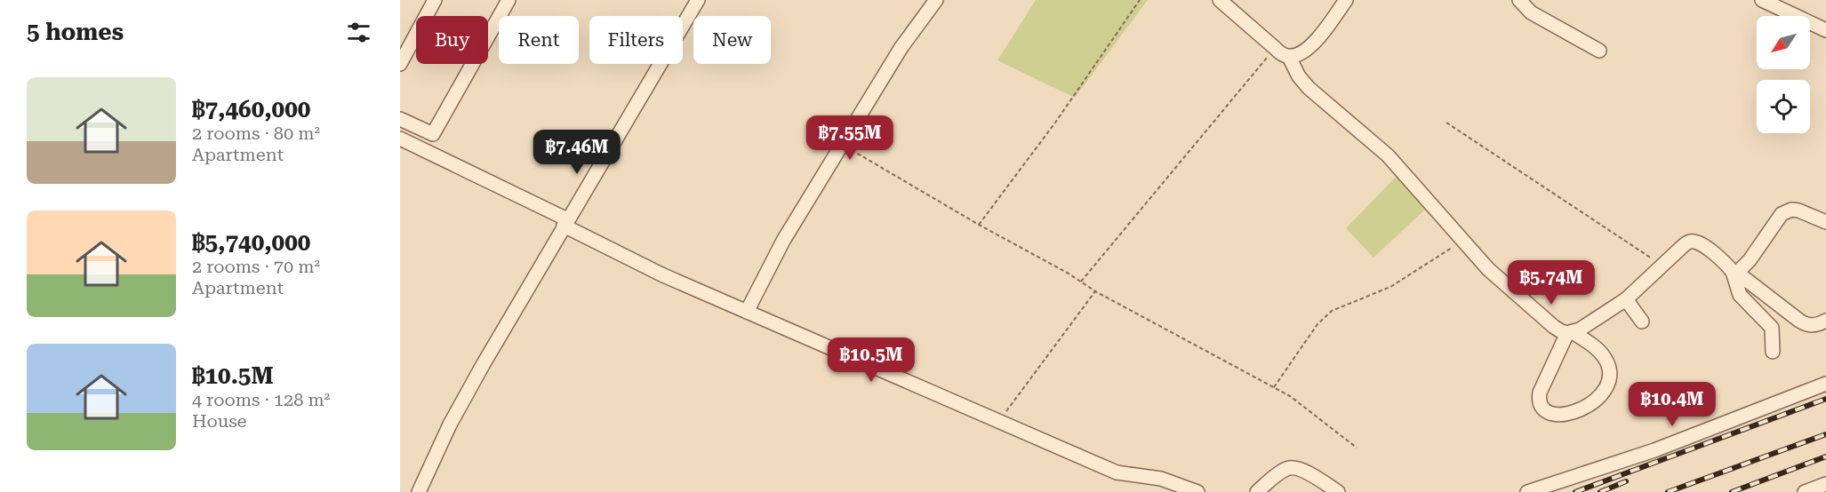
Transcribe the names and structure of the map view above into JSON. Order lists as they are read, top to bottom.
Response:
{
  "north": "bottom left",
  "page": {
    "heading": "5 homes",
    "chip": [
      "Buy",
      "Rent",
      "Filters",
      "New"
    ],
    "list": [
      {
        "name": "฿7,460,000",
        "note": "2 rooms · 80 m² · Apartment"
      },
      {
        "name": "฿5,740,000",
        "note": "2 rooms · 70 m² · Apartment"
      },
      {
        "name": "฿10.5M",
        "note": "4 rooms · 128 m² · House"
      }
    ],
    "price": [
      "฿7.55M",
      "฿7.46M",
      "฿5.74M",
      "฿10.5M",
      "฿10.4M"
    ]
  }
}
